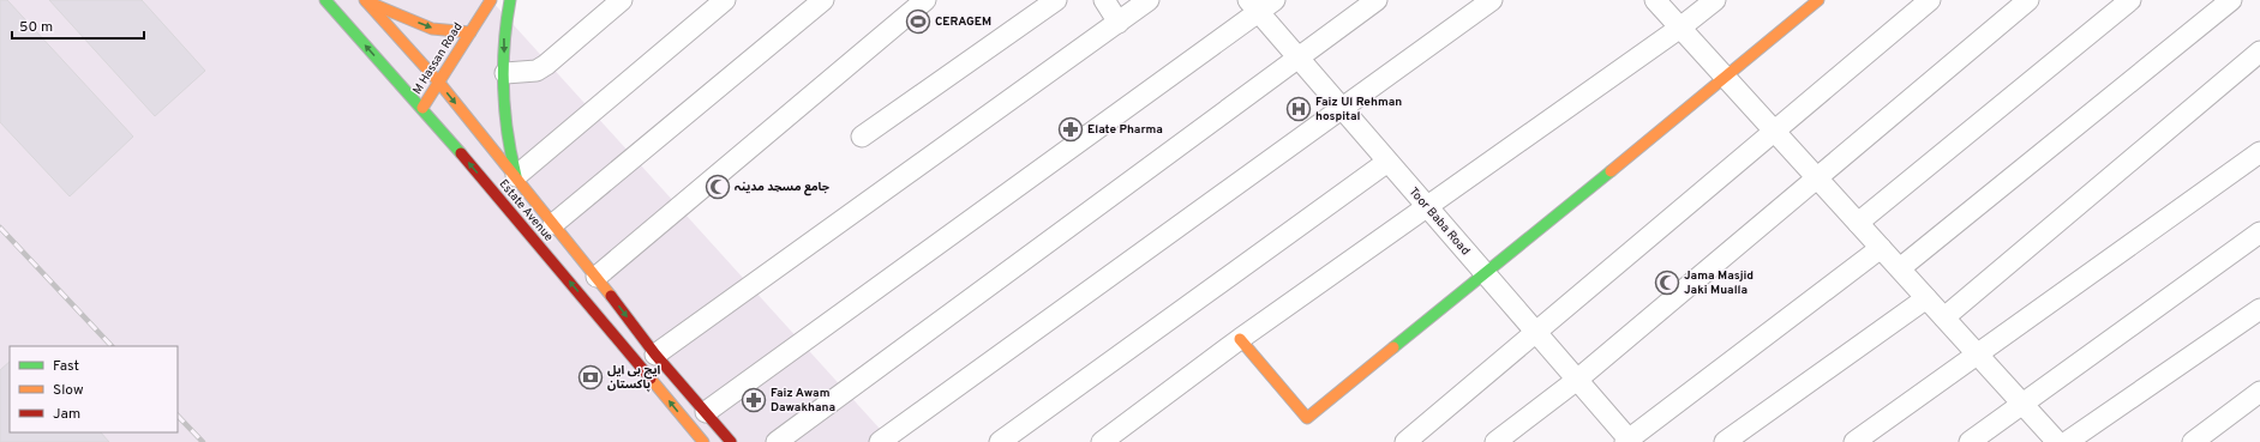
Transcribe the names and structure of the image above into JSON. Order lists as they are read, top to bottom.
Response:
{
  "streets": {
    "main road": ["M Hassan Road", "Estate Avenue"],
    "street": ["Toor Baba Road"]
  },
  "crossings": [
    ["M Hassan Road", "Estate Avenue"]
  ],
  "places": {
    "sports": ["CERAGEM"],
    "hospital": ["Faiz Ul Rehman hospital"],
    "pharmacy": ["Elate Pharma", "Faiz Awam Dawakhana"],
    "mosque": ["جامع مسجد مدینہ", "Jama Masjid Jaki Mualla"],
    "bank": ["ایچ بی ایل پاکستان"]
  },
  "legend": ["Fast", "Slow", "Jam"],
  "scale_bar": "50 m"
}
